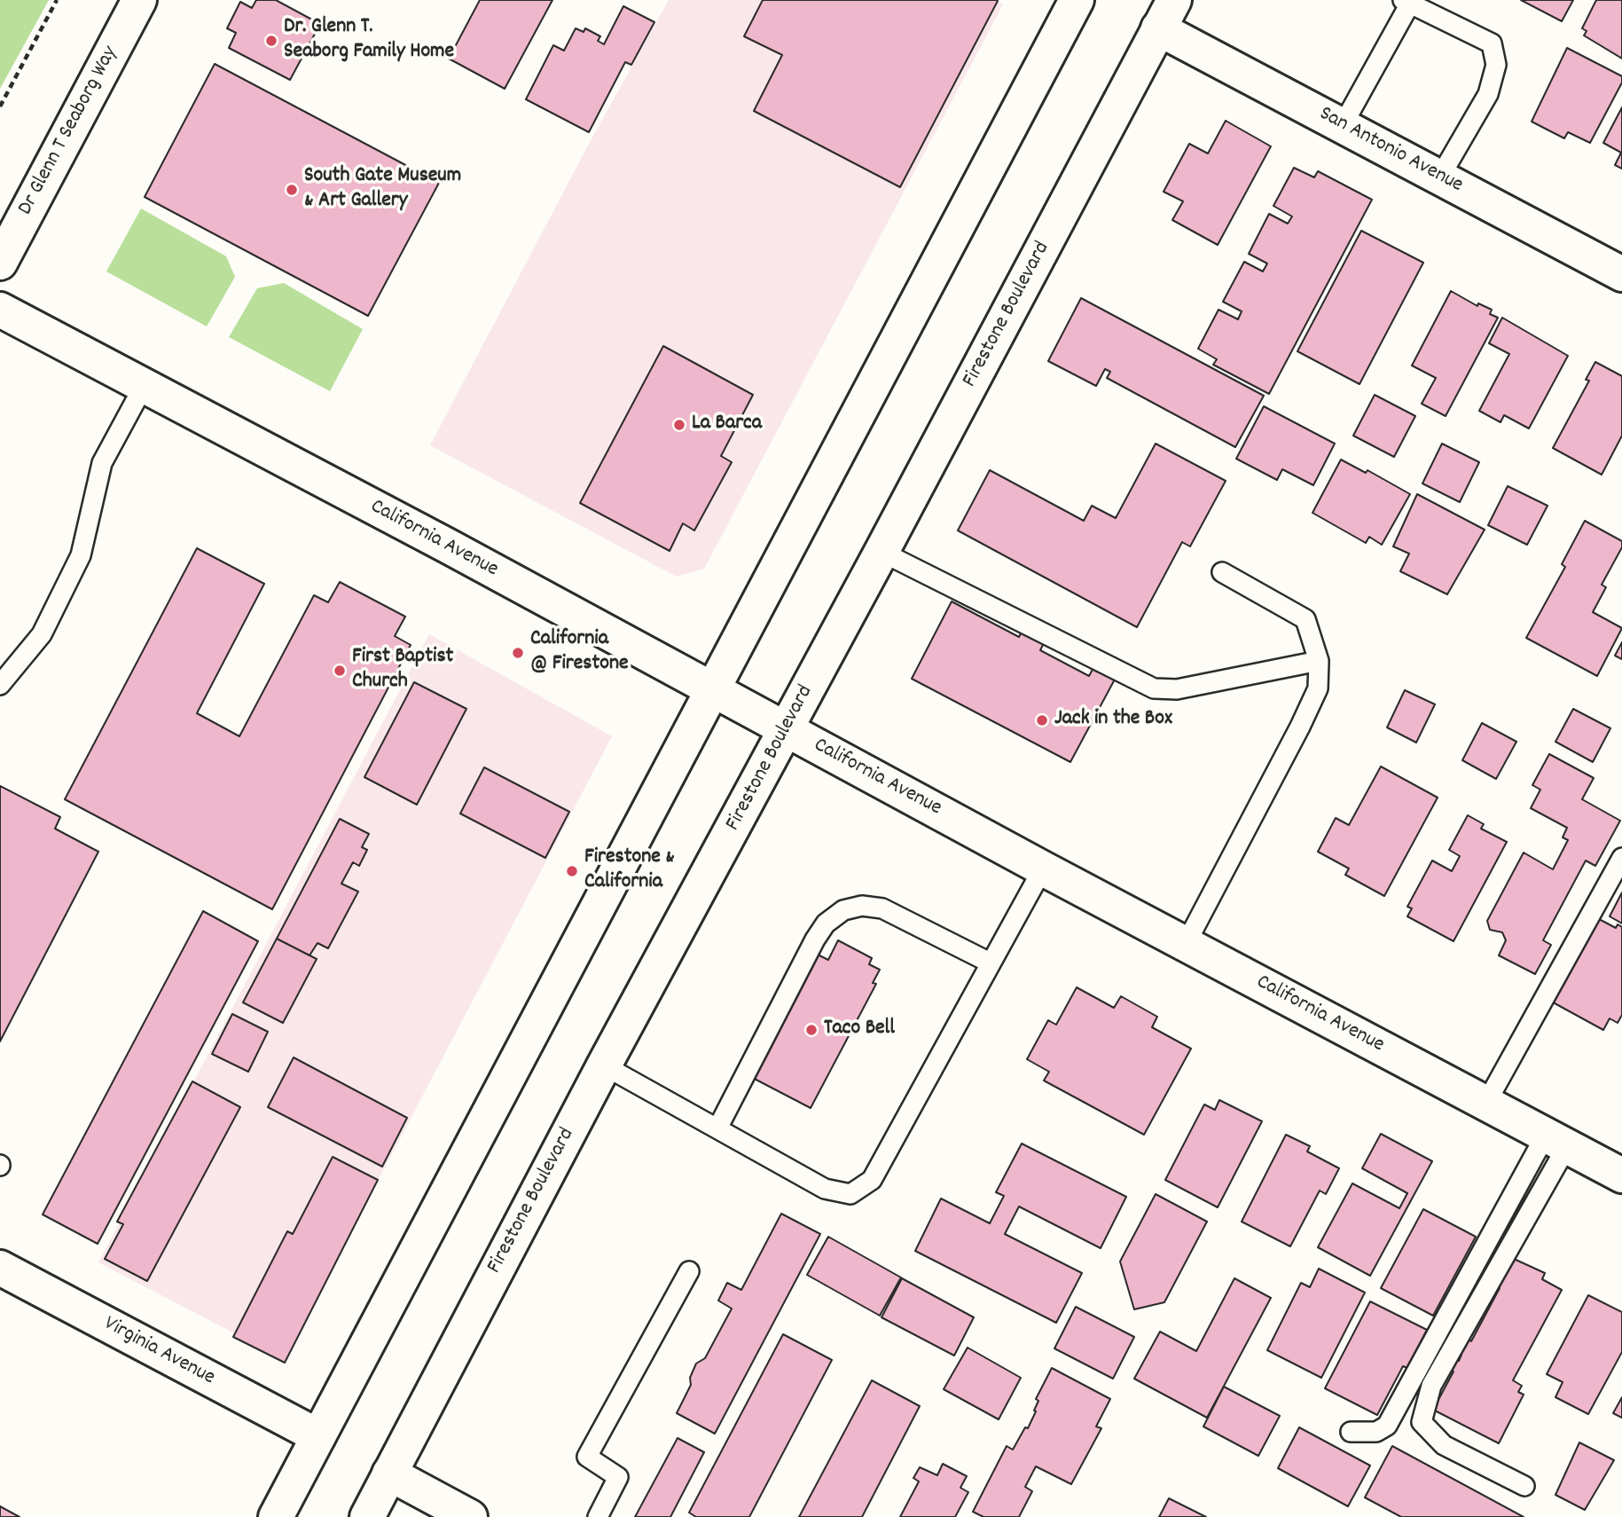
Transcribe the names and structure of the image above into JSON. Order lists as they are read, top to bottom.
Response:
{
  "streets": {
    "main road": [
      "Dr Glenn T Seaborg Way",
      "San Antonio Avenue",
      "Firestone Boulevard",
      "California Avenue",
      "Virginia Avenue"
    ]
  },
  "crossings": [
    ["San Antonio Avenue", "Firestone Boulevard"],
    ["Firestone Boulevard", "California Avenue"]
  ],
  "places": [
    "Dr. Glenn T. Seaborg Family Home",
    "South Gate Museum & Art Gallery",
    "La Barca",
    "California @ Firestone",
    "First Baptist Church",
    "Jack in the Box",
    "Firestone & California",
    "Taco Bell"
  ]
}
